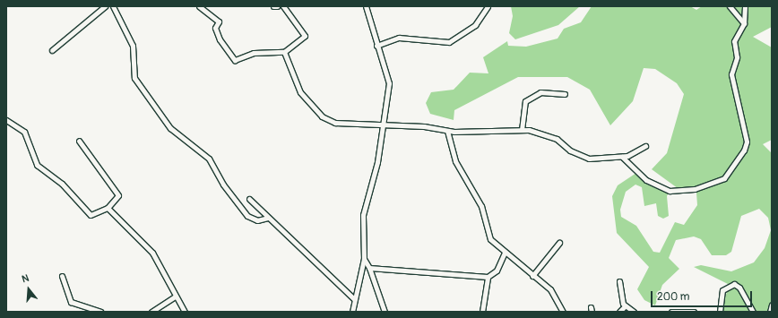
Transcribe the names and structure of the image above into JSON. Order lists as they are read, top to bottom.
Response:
{
  "scale_bar": "200 m",
  "north": "top"
}
